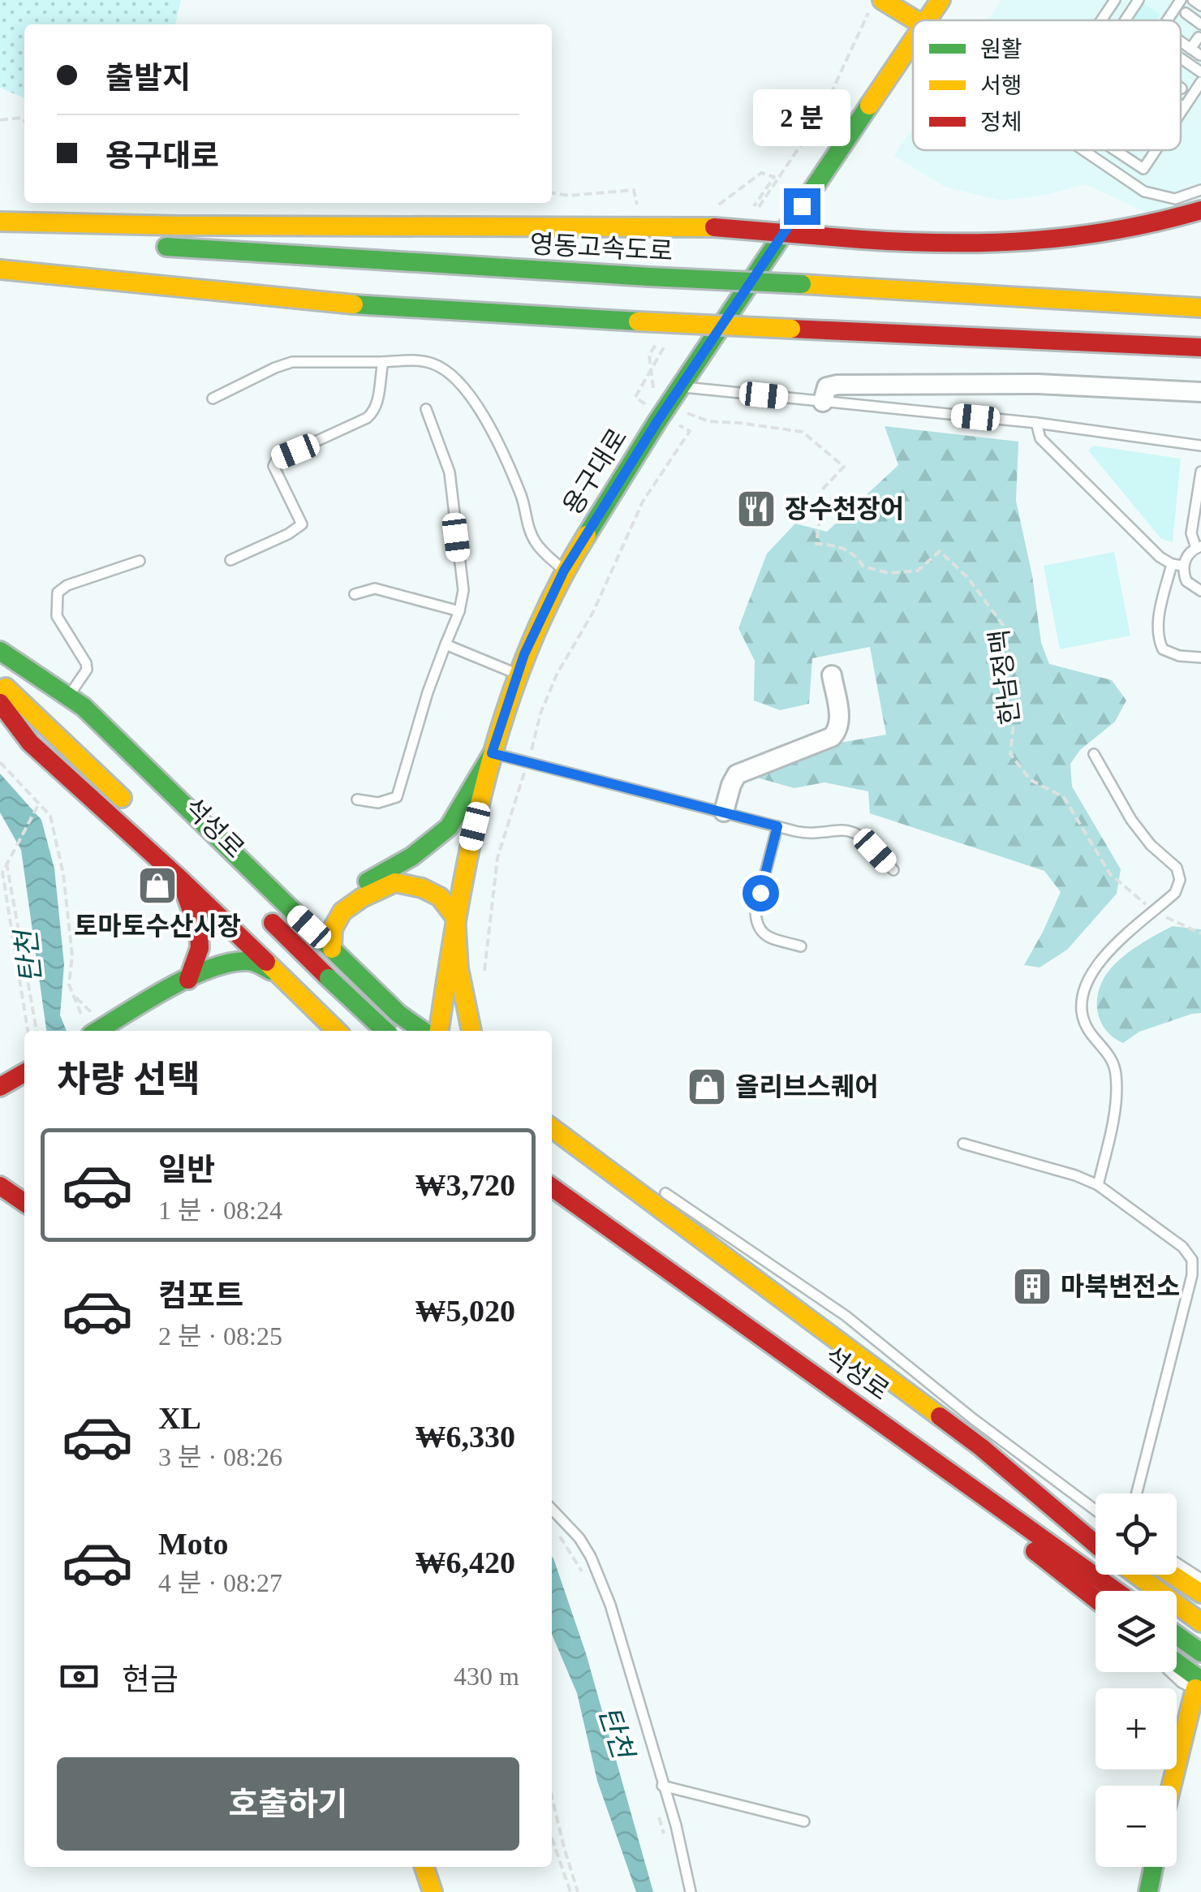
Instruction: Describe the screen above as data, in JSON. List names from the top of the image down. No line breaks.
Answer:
{"streets":{"main road":["영동고속도로","용구대로","석성로"],"path":["한남정맥"]},"crossings":[["용구대로","한남정맥"]],"water":["탄천"],"places":{"restaurant":["장수천장어"],"shop":["토마토수산시장","올리브스퀘어"],"building":["마북변전소"]},"legend":["원활","서행","정체"],"page":{"banner":["출발지","용구대로"],"bubble":"2 분","heading":"차량 선택","list":[{"name":"일반","note":"1 분 · 08:24","value":"₩3,720"},{"name":"컴포트","note":"2 분 · 08:25","value":"₩5,020"},{"name":"XL","note":"3 분 · 08:26","value":"₩6,330"},{"name":"Moto","note":"4 분 · 08:27","value":"₩6,420"}],"map_buttons":["+","−"],"pay":["현금","430 m"],"buttons":"호출하기"}}
